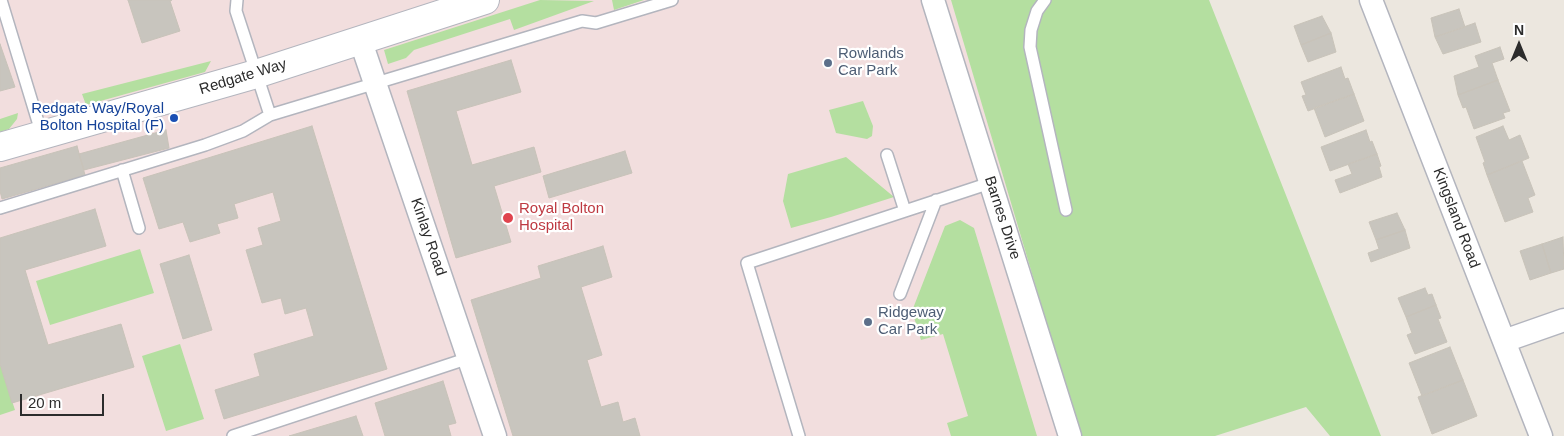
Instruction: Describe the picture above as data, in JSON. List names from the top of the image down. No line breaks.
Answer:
{"streets":{"street":["Redgate Way","Barnes Drive","Kingsland Road","Kinlay Road"]},"crossings":[["Redgate Way","Kinlay Road"]],"places":["Rowlands Car Park","Redgate Way/Royal Bolton Hospital (F)","Royal Bolton Hospital","Ridgeway Car Park"],"scale_bar":"20 m","north":"top"}
